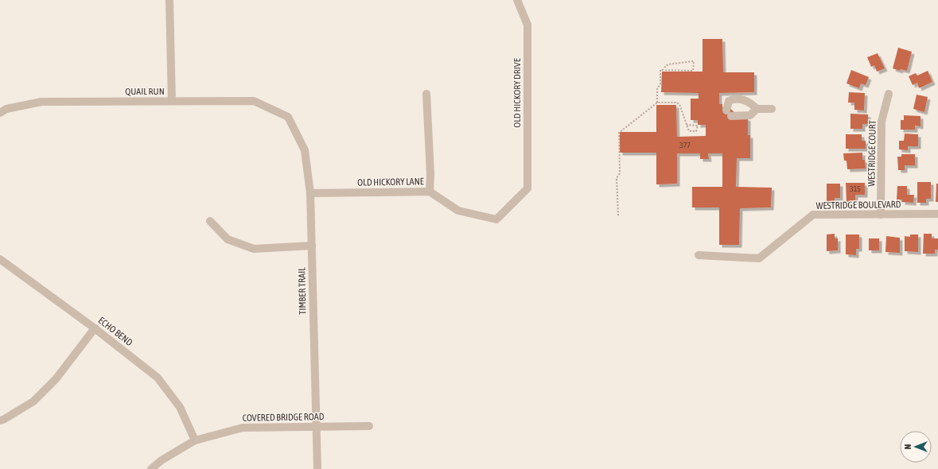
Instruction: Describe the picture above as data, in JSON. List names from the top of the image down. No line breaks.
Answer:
{"streets":{"street":["QUAIL RUN","OLD HICKORY DRIVE","WESTRIDGE COURT","OLD HICKORY LANE","WESTRIDGE BOULEVARD","TIMBER TRAIL","ECHO BEND","COVERED BRIDGE ROAD"]},"crossings":[["QUAIL RUN","TIMBER TRAIL"],["OLD HICKORY DRIVE","OLD HICKORY LANE"],["WESTRIDGE COURT","WESTRIDGE BOULEVARD"],["OLD HICKORY LANE","TIMBER TRAIL"],["TIMBER TRAIL","COVERED BRIDGE ROAD"],["ECHO BEND","COVERED BRIDGE ROAD"]],"house_numbers":["377","315"],"north":"left"}
